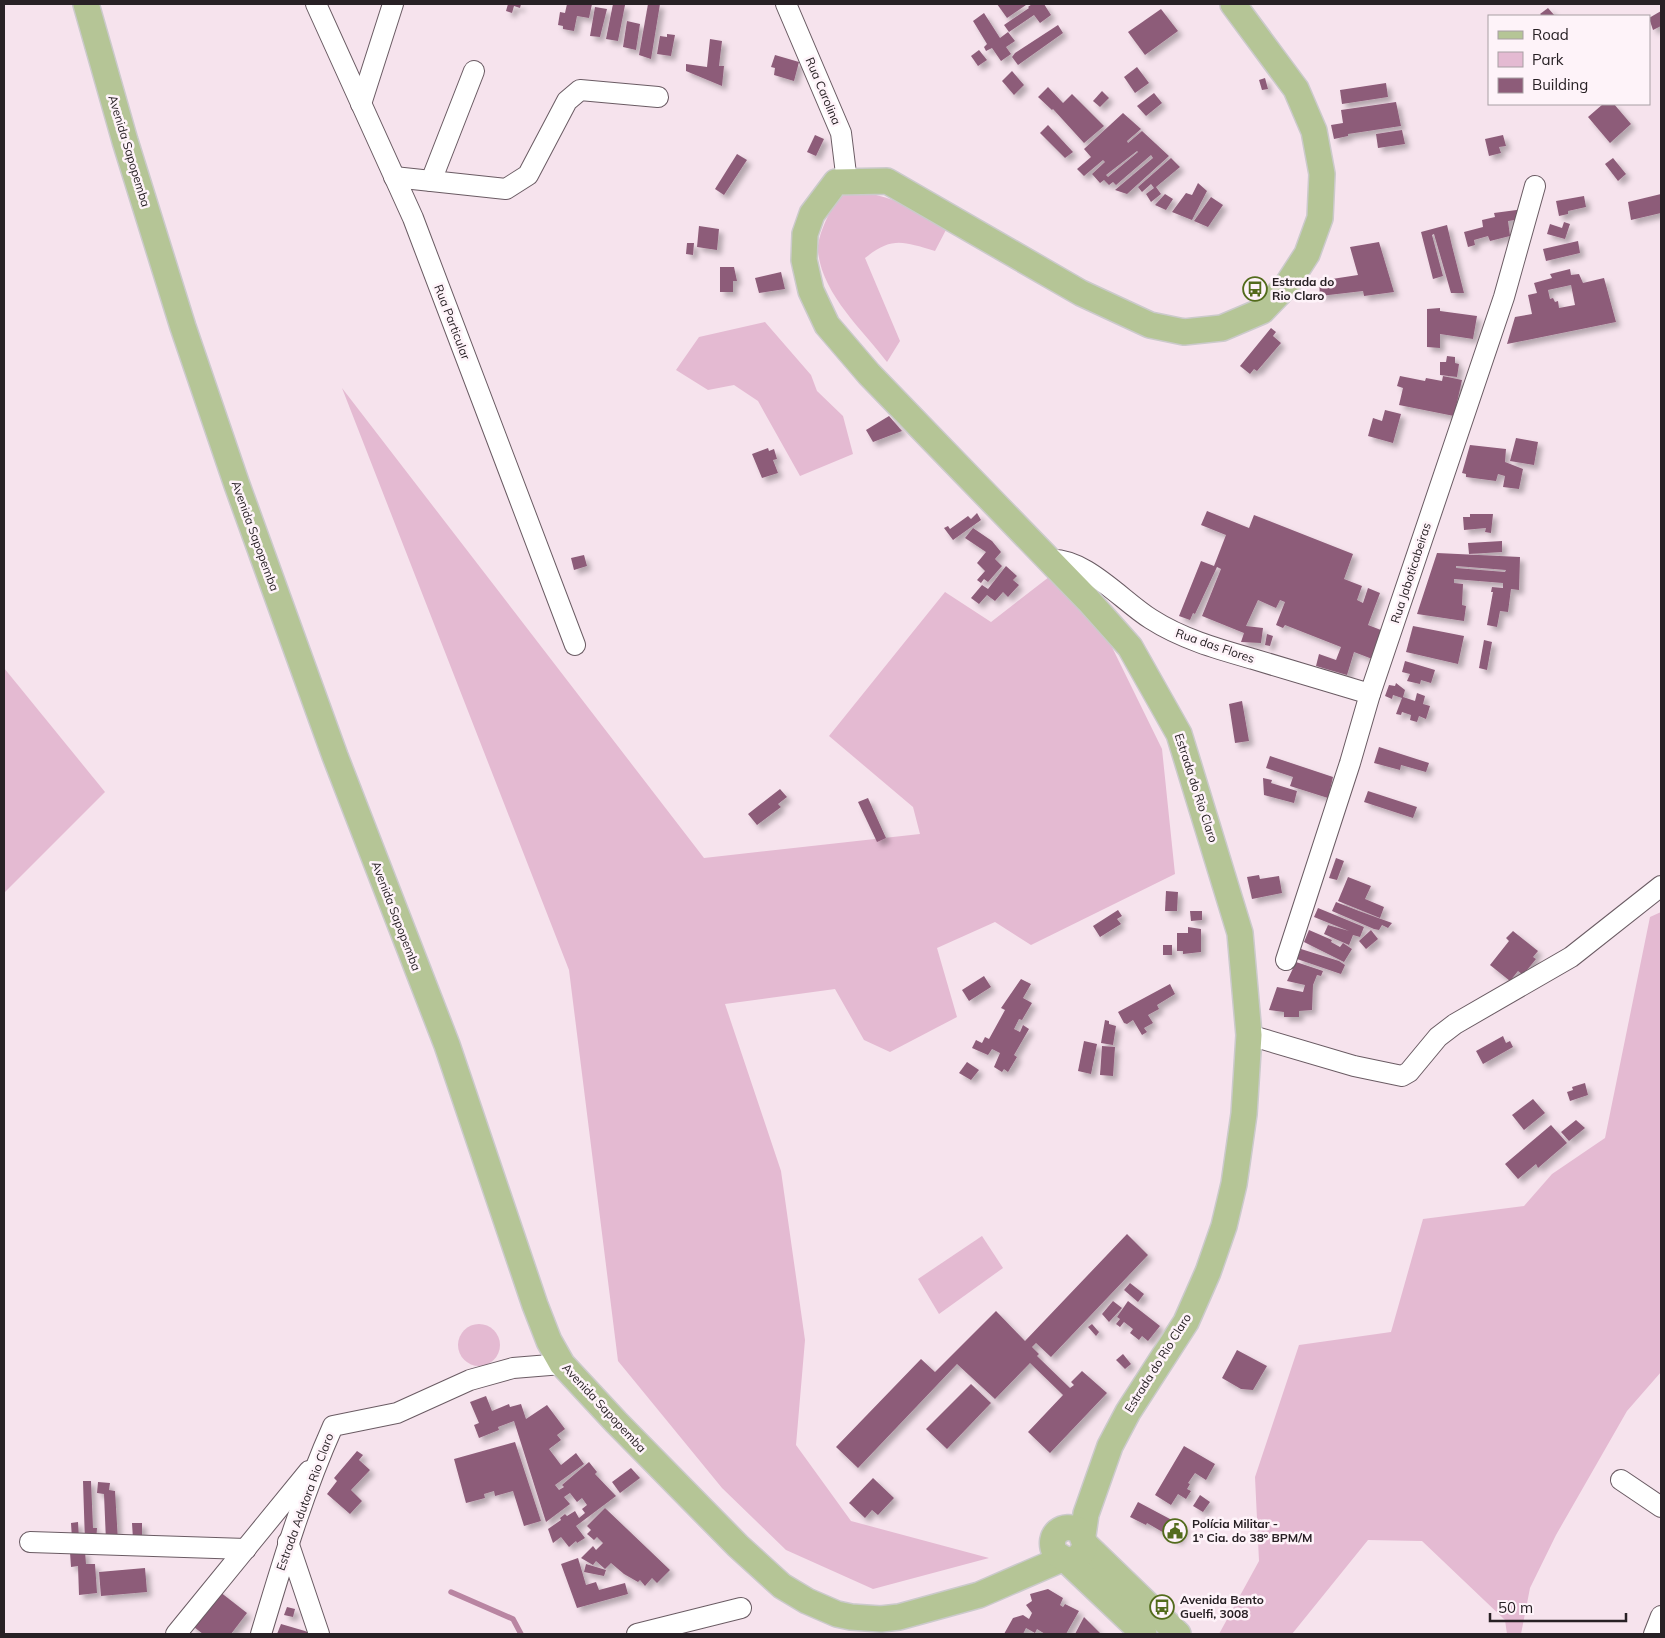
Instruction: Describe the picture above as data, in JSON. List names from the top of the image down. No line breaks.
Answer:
{"streets":{"main road":["Avenida Sapopemba","Estrada do Rio Claro"],"street":["Rua Carolina","Rua Particular","Rua Jaboticabeiras","Rua das Flores","Estrada Adutora Rio Claro"]},"crossings":[["Rua Carolina","Estrada do Rio Claro"],["Avenida Sapopemba","Estrada do Rio Claro"],["Avenida Sapopemba","Estrada Adutora Rio Claro"],["Rua Jaboticabeiras","Rua das Flores"],["Rua das Flores","Estrada do Rio Claro"]],"places":{"bus stop":["Estrada do Rio Claro","Avenida Bento Guelfi, 3008"],"public building":["Polícia Militar - 1ª Cia. do 38º BPM/M"]},"legend":["Road","Park","Building"],"scale_bar":"50 m"}
